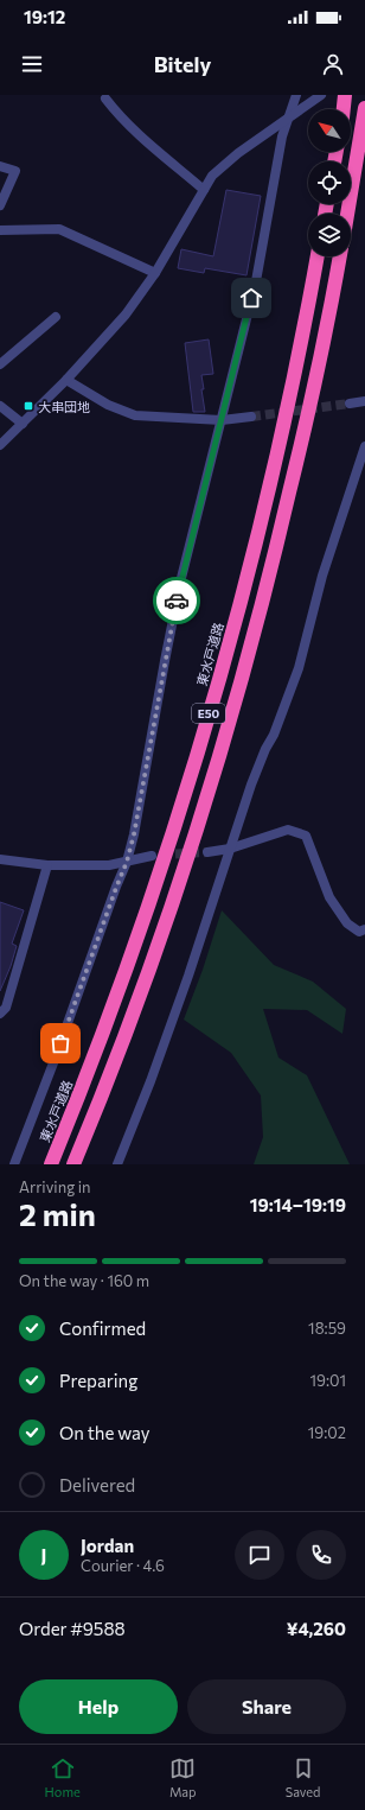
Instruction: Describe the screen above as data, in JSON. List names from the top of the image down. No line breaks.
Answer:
{"streets":{"highway":["東水戸道路","E50"]},"places":{"transit":["大串団地"]},"north":"top left","page":{"status":"19:12","header":"Bitely","heading":["2 min","Arriving in","19:14–19:19"],"panel":["Jordan","Courier · 4.6","Order #9588","¥4,260"],"bar":"On the way · 160 m","list":[["Confirmed","18:59"],["Preparing","19:01"],["On the way","19:02"],"Delivered"],"round":"J","buttons":["Help","Share"],"tabs":["Home","Map","Saved"]}}
